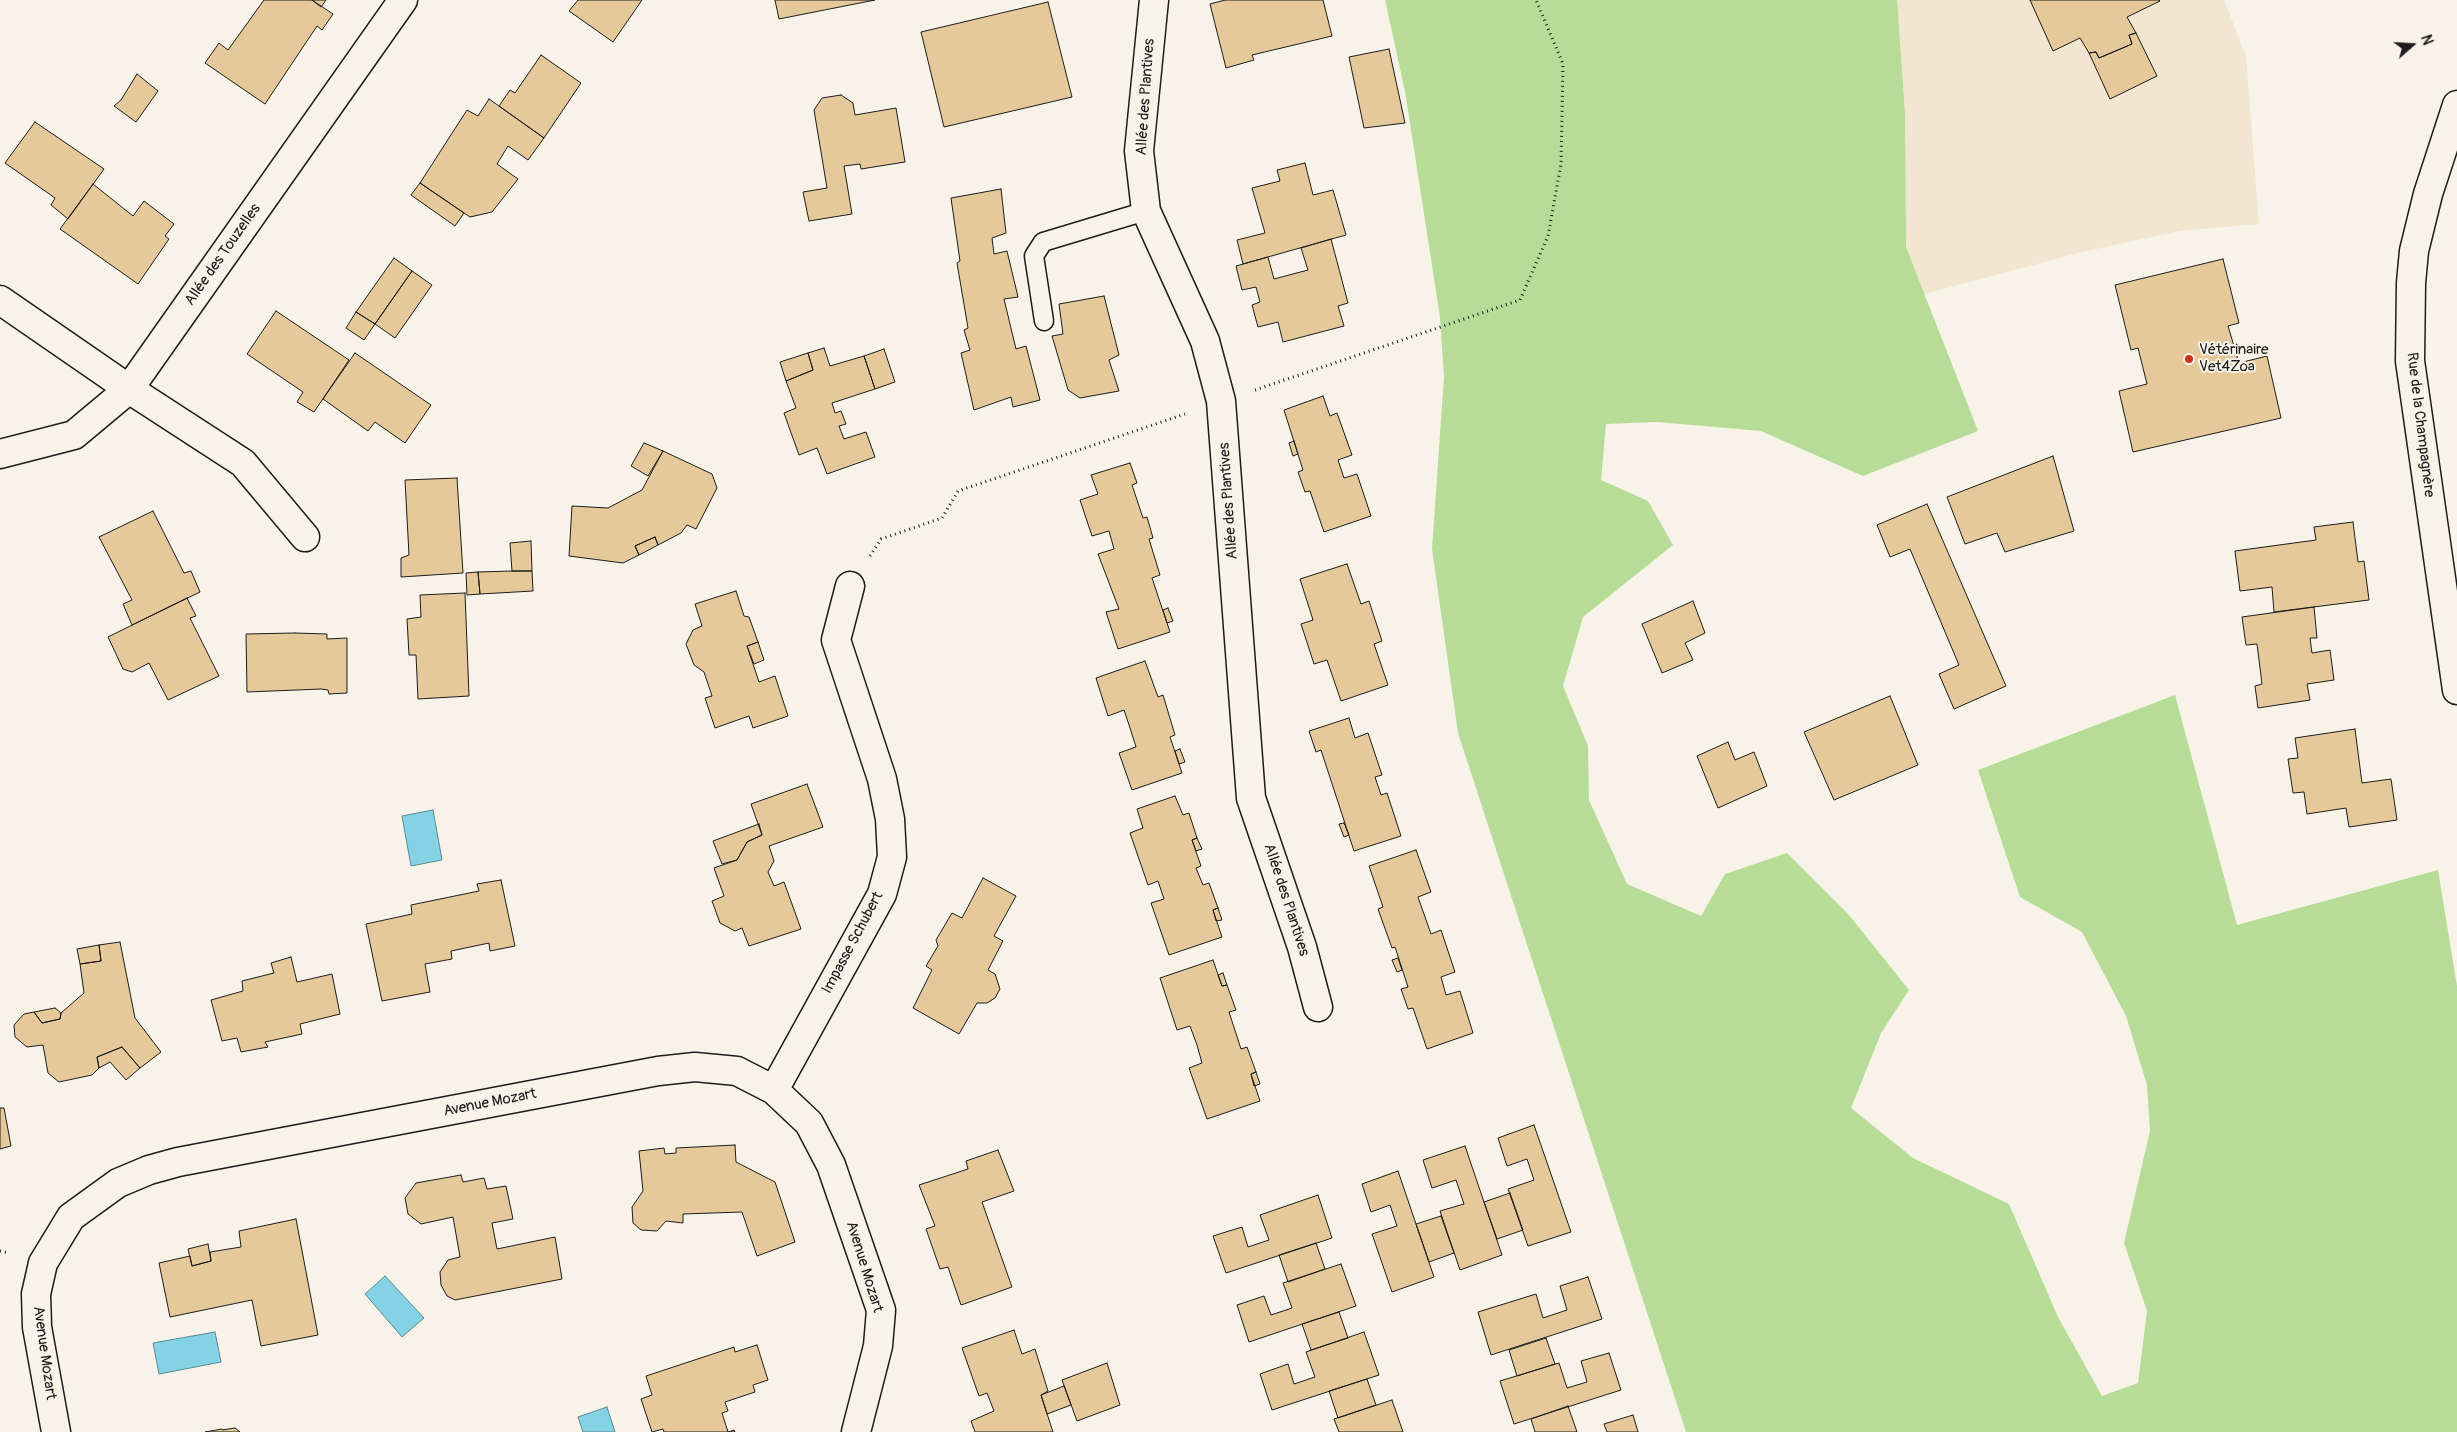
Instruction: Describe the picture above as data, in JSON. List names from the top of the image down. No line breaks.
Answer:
{"streets":{"street":["Allée des Plantives","Allée des Touzelles","Rue de la Champagnère","Impasse Schubert","Avenue Mozart"]},"crossings":[["Impasse Schubert","Avenue Mozart"]],"places":["Vétérinaire Vet4Zoa"],"north":"right"}
